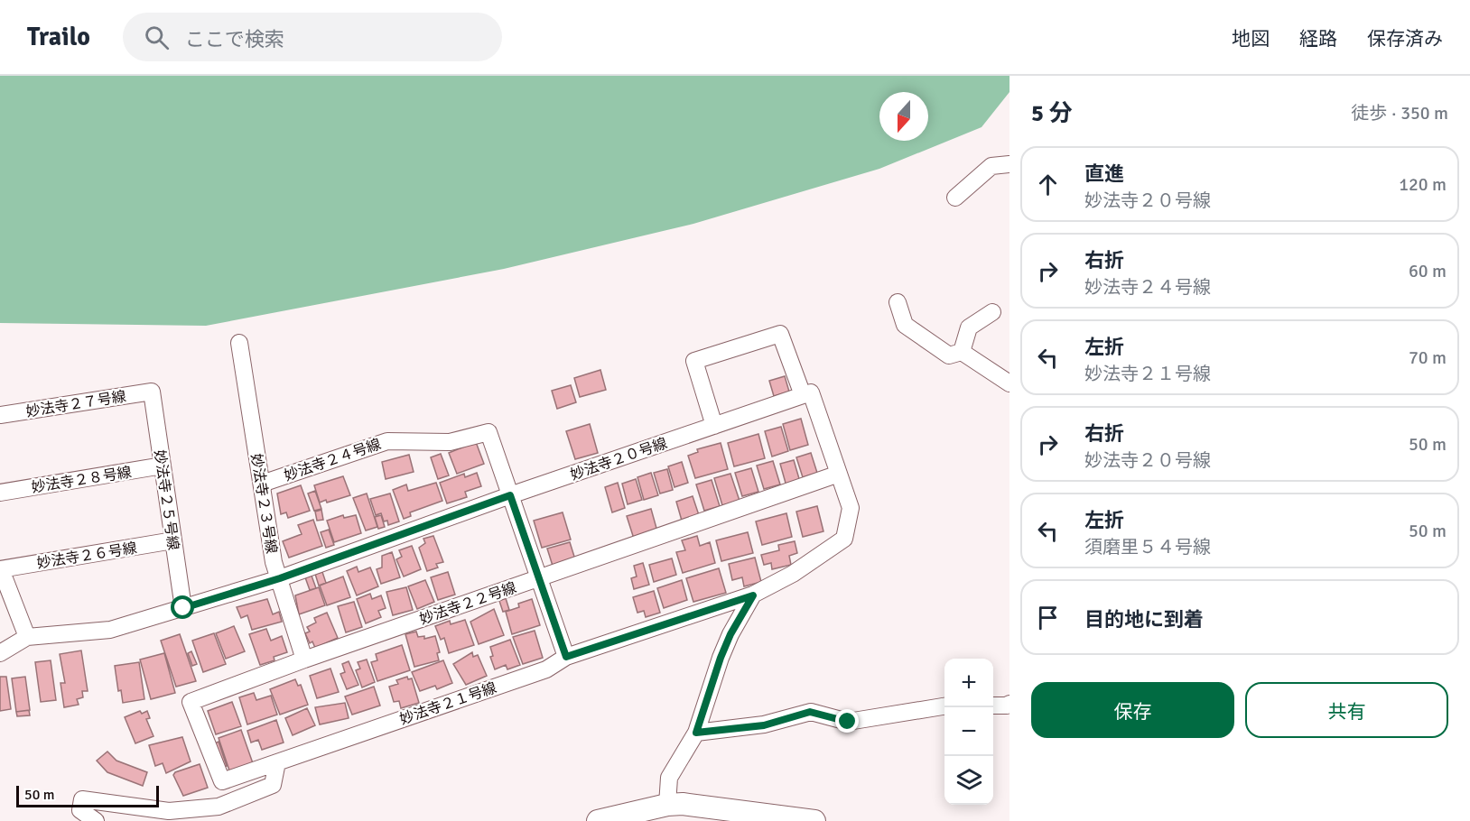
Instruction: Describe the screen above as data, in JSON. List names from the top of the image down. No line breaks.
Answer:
{"streets":{"street":["妙法寺２７号線","妙法寺２０号線","妙法寺２４号線","妙法寺２８号線","妙法寺２５号線","妙法寺２３号線","妙法寺２６号線","妙法寺２２号線","妙法寺２１号線"]},"crossings":[["妙法寺２７号線","妙法寺２５号線"],["妙法寺２０号線","妙法寺２４号線"],["妙法寺２０号線","妙法寺２５号線"],["妙法寺２０号線","妙法寺２３号線"],["妙法寺２４号線","妙法寺２３号線"],["妙法寺２４号線","妙法寺２２号線"],["妙法寺２４号線","妙法寺２１号線"],["妙法寺２８号線","妙法寺２５号線"],["妙法寺２５号線","妙法寺２６号線"],["妙法寺２３号線","妙法寺２２号線"],["妙法寺２２号線","妙法寺２１号線"]],"scale_bar":"50 m","north":"bottom","page":{"header":"Trailo","search":"ここで検索","nav":["地図","経路","保存済み"],"heading":["5 分","徒歩 · 350 m"],"list":[["直進","妙法寺２０号線","120 m"],["右折","妙法寺２４号線","60 m"],["左折","妙法寺２１号線","70 m"],["右折","妙法寺２０号線","50 m"],["左折","須磨里５４号線","50 m"],"目的地に到着"],"map_buttons":["+","−"],"buttons":["保存","共有"],"scale":"50 m"}}
